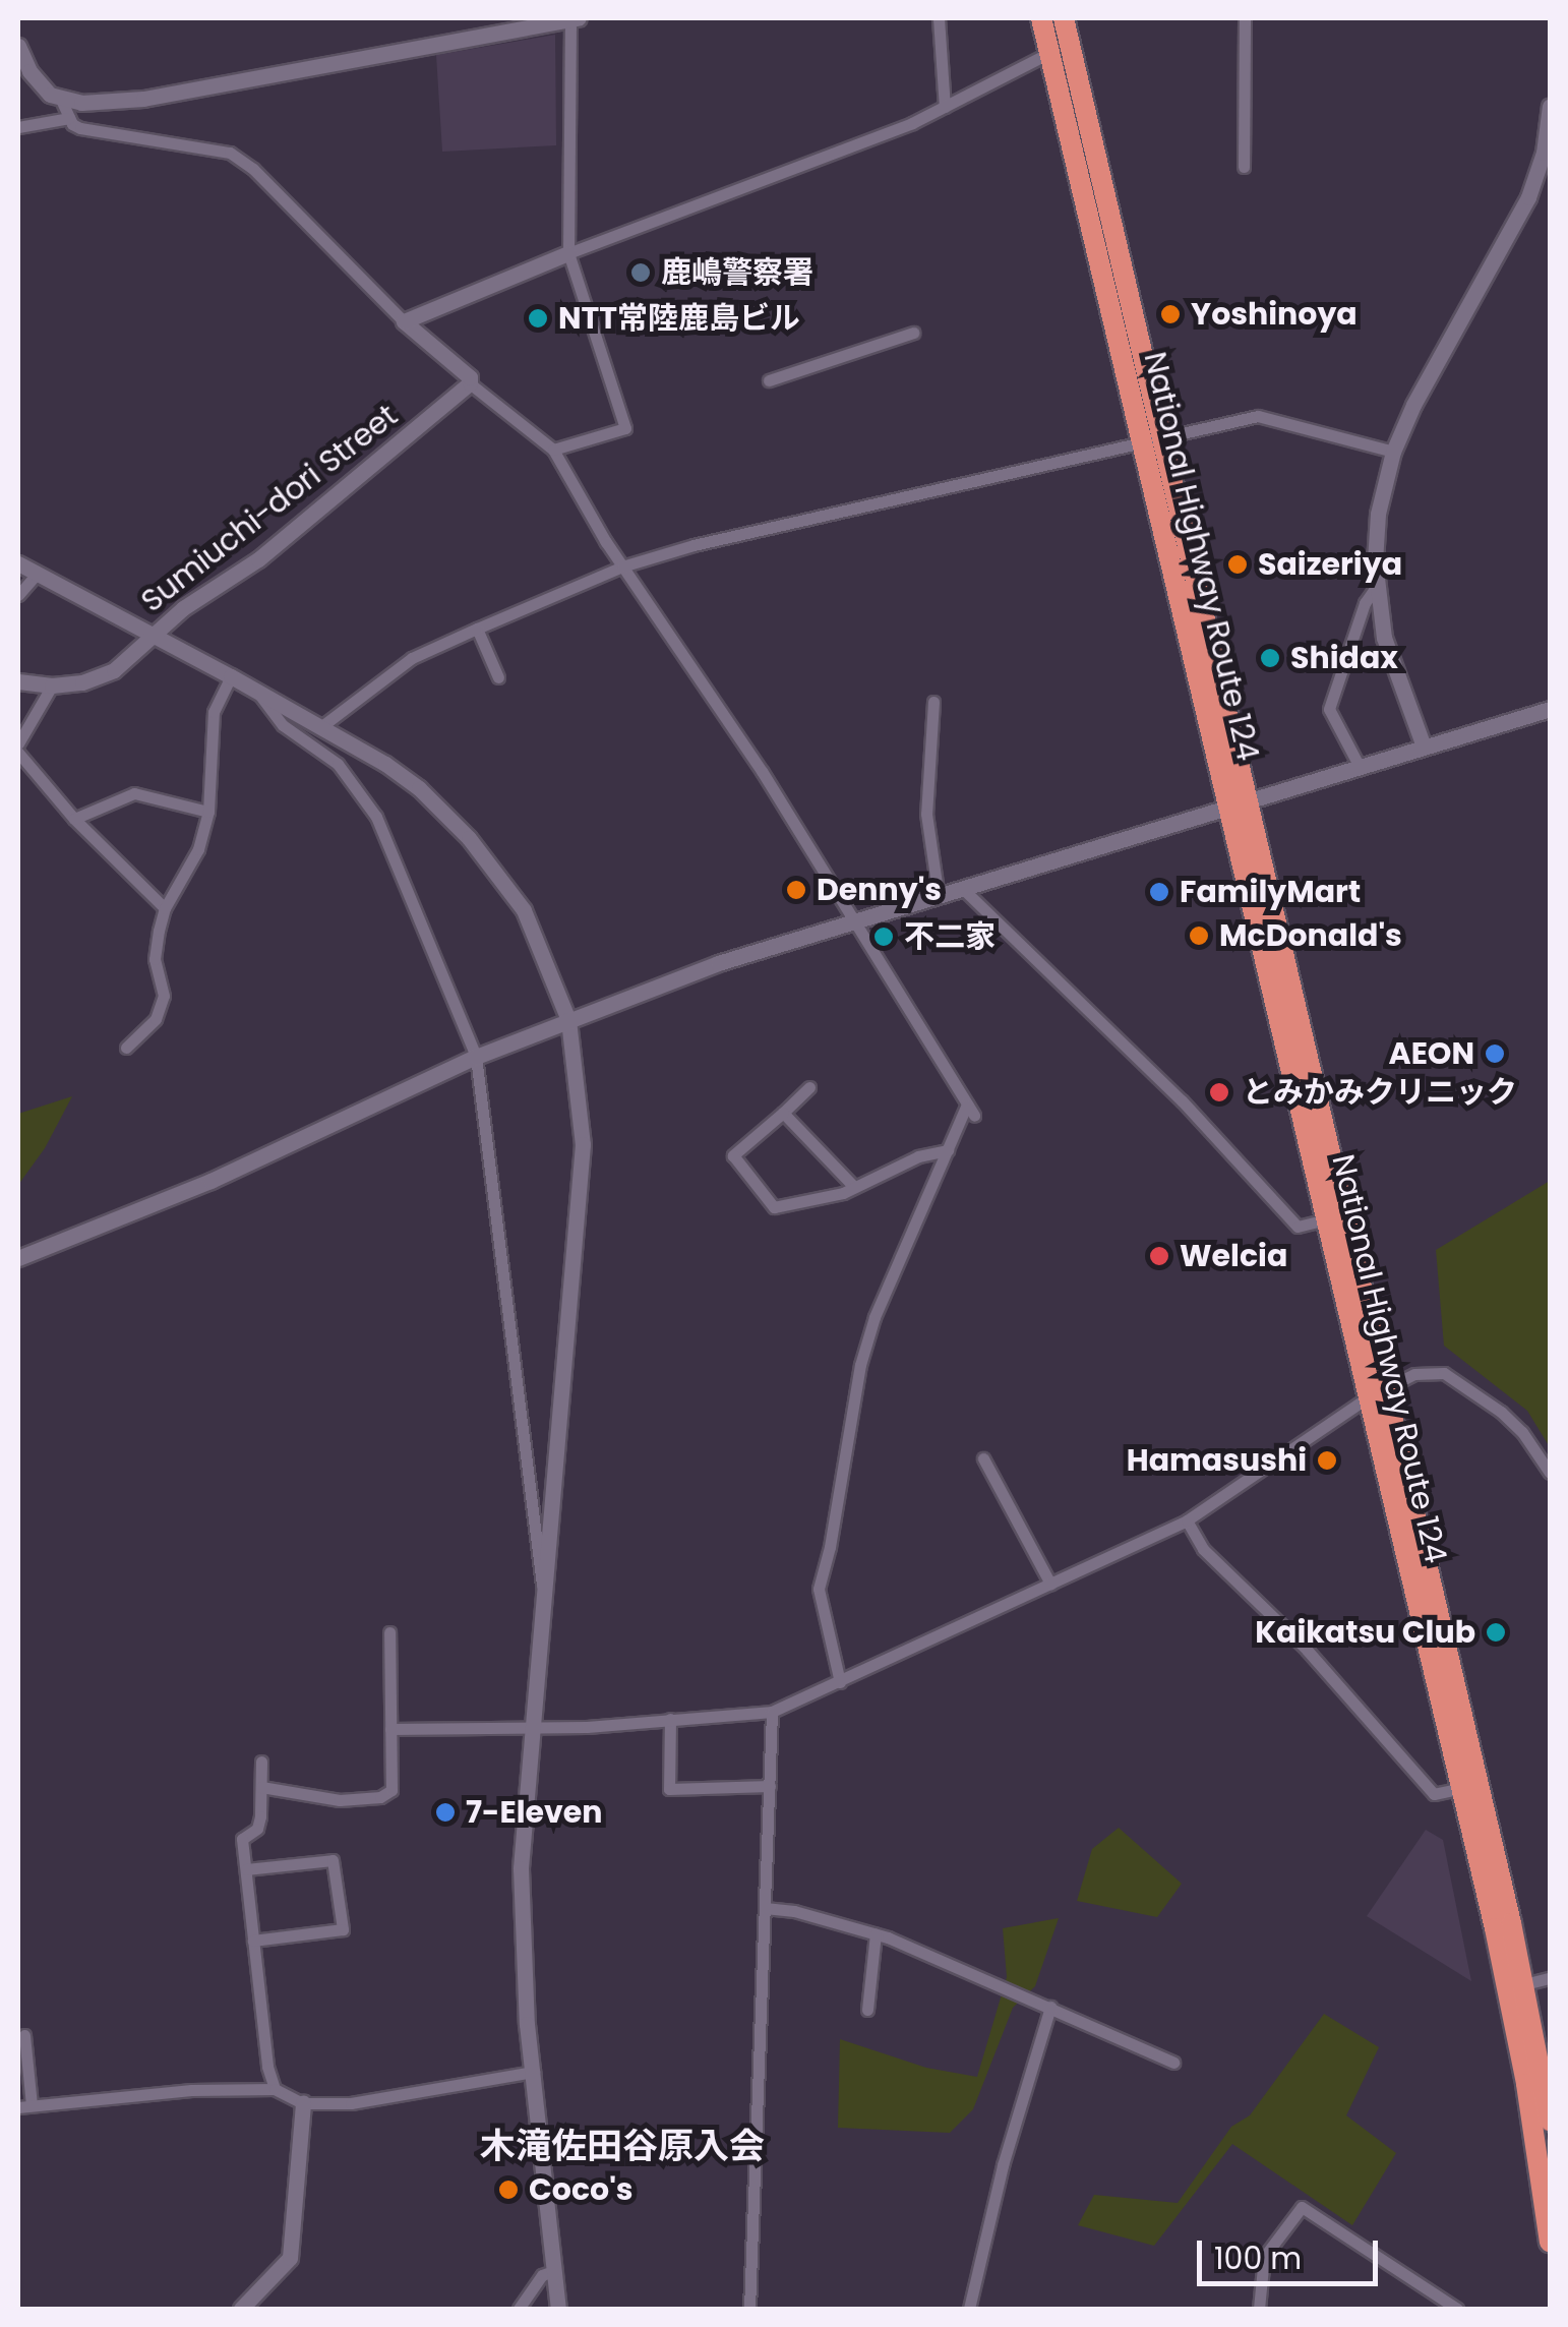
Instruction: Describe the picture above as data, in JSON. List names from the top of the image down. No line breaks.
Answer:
{"streets":{"highway":["National Highway Route 124"],"street":["Sumiuchi-dori Street"]},"districts":["木滝佐田谷原入会"],"places":["鹿嶋警察署","Yoshinoya","NTT常陸鹿島ビル","Saizeriya","Shidax","Denny's","FamilyMart","McDonald's","不二家","AEON","とみかみクリニック","Welcia","Hamasushi","Kaikatsu Club","7-Eleven","Coco's"],"scale_bar":"100 m"}
